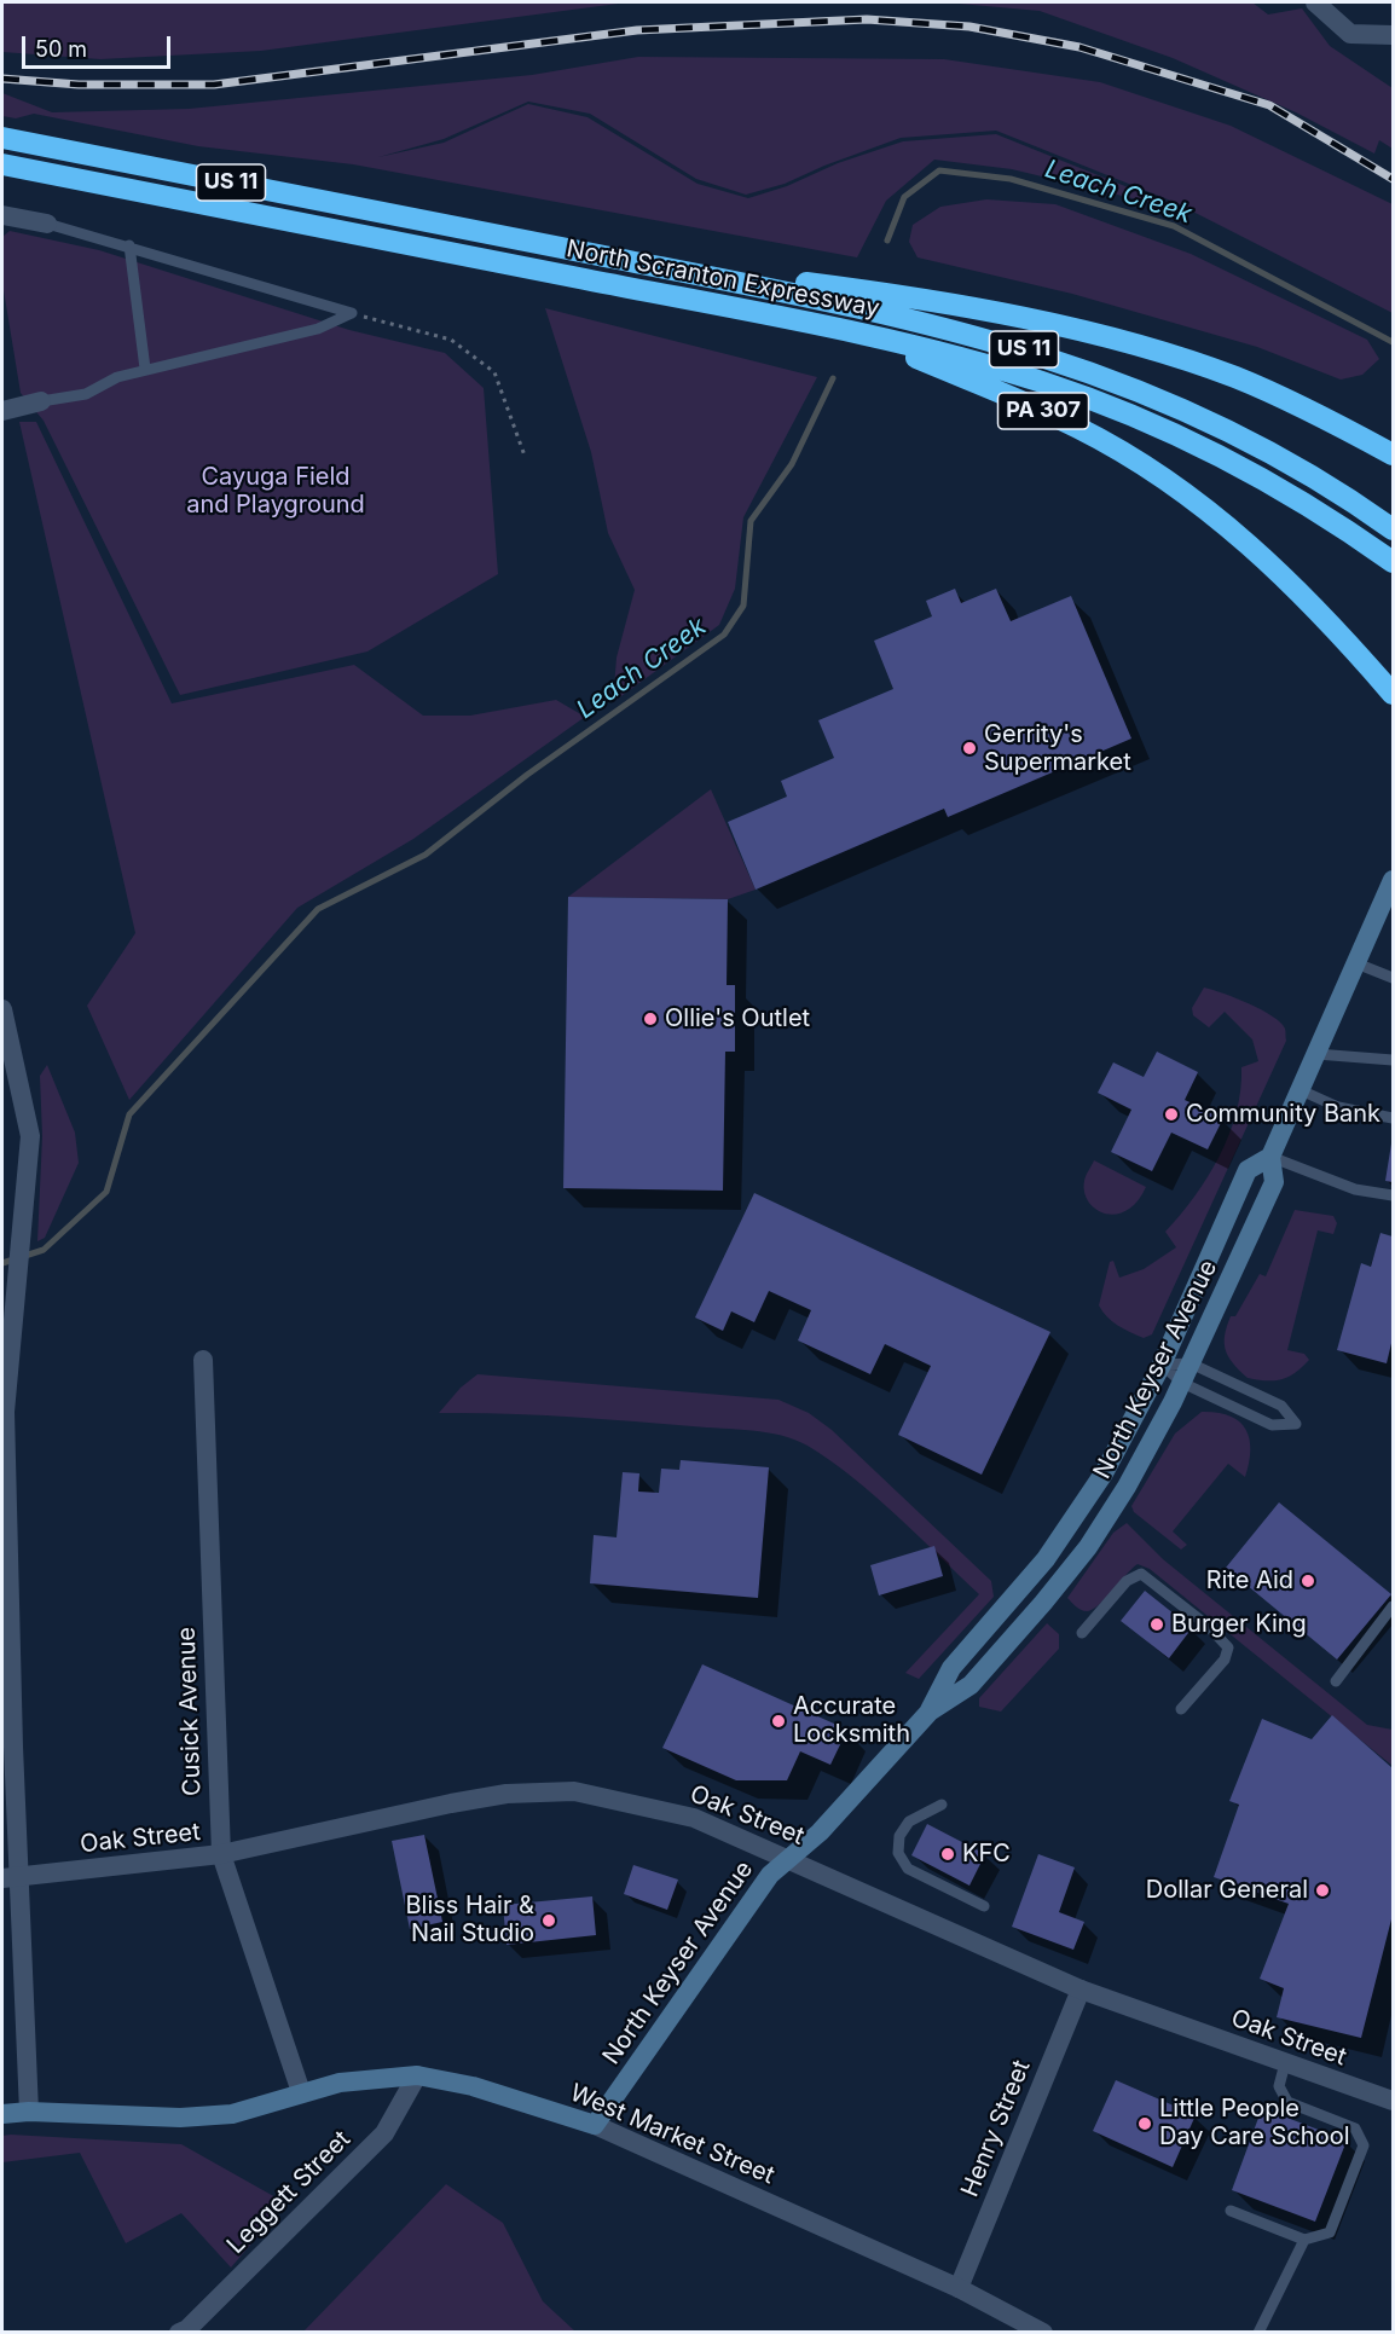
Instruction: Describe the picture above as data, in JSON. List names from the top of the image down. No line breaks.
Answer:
{"streets":{"highway":["US 11","North Scranton Expressway","PA 307"],"main road":["North Keyser Avenue","West Market Street"],"street":["Cusick Avenue","Oak Street","Henry Street","Leggett Street"]},"crossings":[["North Scranton Expressway","PA 307"],["North Keyser Avenue","Oak Street"],["North Keyser Avenue","West Market Street"],["Cusick Avenue","Oak Street"],["Cusick Avenue","West Market Street"],["Oak Street","Henry Street"],["Henry Street","West Market Street"],["West Market Street","Leggett Street"]],"water":["Leach Creek"],"parks":["Cayuga Field and Playground"],"places":["Gerrity's Supermarket","Ollie's Outlet","Community Bank","Rite Aid","Burger King","Accurate Locksmith","KFC","Dollar General","Bliss Hair & Nail Studio","Little People Day Care School"],"scale_bar":"50 m"}
